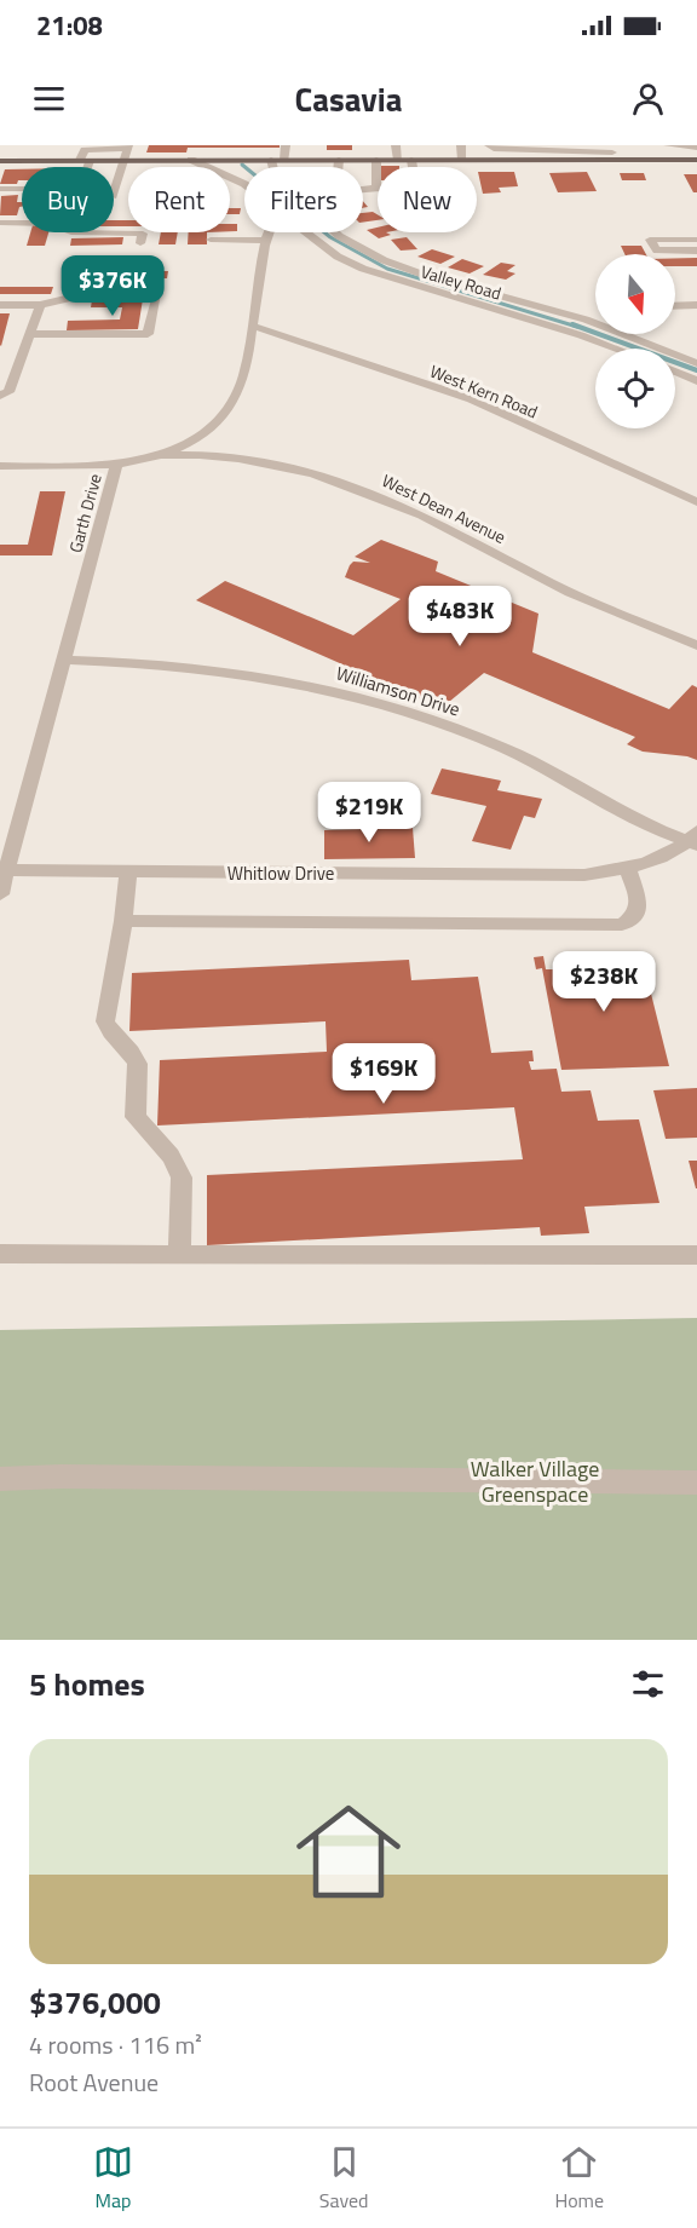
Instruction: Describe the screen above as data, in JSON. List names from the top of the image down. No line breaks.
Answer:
{"streets":{"street":["Valley Road","West Kern Road","West Dean Avenue","Garth Drive","Williamson Drive","Whitlow Drive"]},"crossings":[["West Kern Road","Garth Drive"],["West Dean Avenue","Garth Drive"],["Garth Drive","Williamson Drive"],["Garth Drive","Whitlow Drive"],["Williamson Drive","Whitlow Drive"]],"parks":["Walker Village Greenspace"],"north":"bottom","page":{"status":"21:08","header":"Casavia","chip":["Buy","Rent","Filters","New"],"price":["$376K","$483K","$219K","$238K","$169K"],"heading":"5 homes","list":[{"name":"$376,000","note":"4 rooms · 116 m² · Root Avenue"}],"tabs":["Map","Saved","Home"]}}
